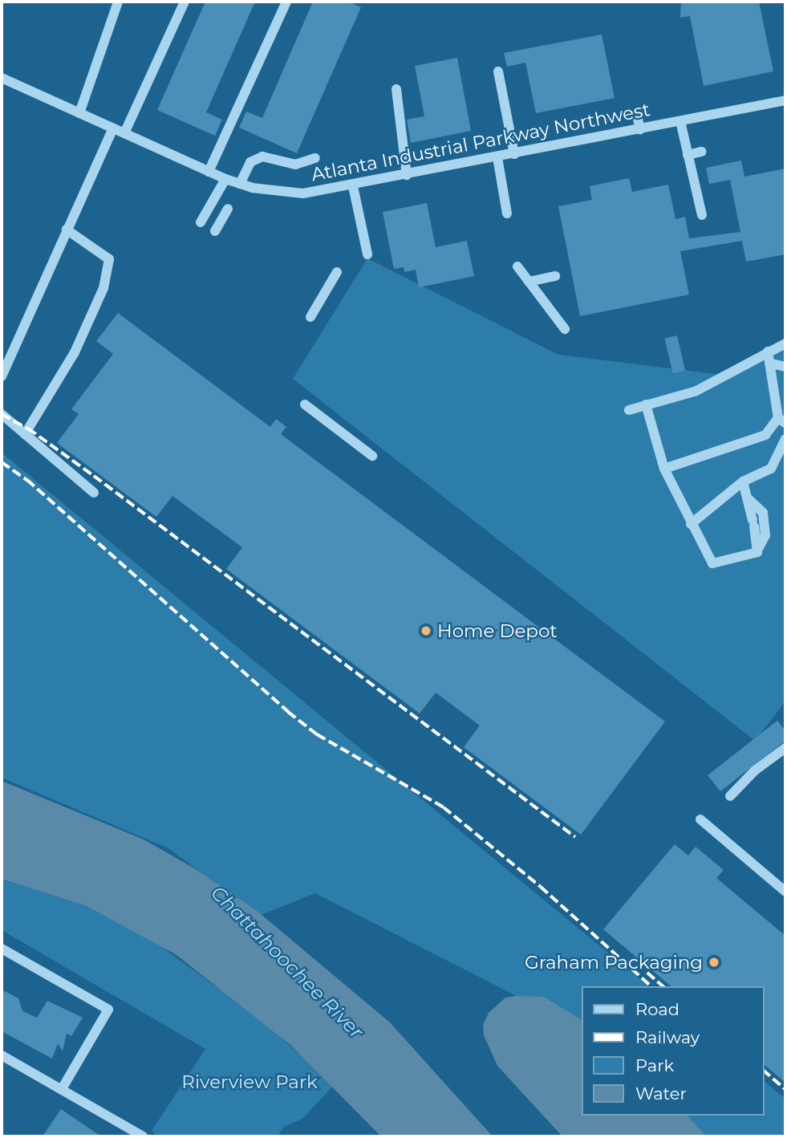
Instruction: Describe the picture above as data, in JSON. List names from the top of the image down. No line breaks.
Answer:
{"streets":{"street":["Atlanta Industrial Parkway Northwest"]},"water":["Chattahoochee River"],"parks":["Riverview Park"],"places":["Home Depot","Graham Packaging"],"legend":["Road","Railway","Park","Water"]}
